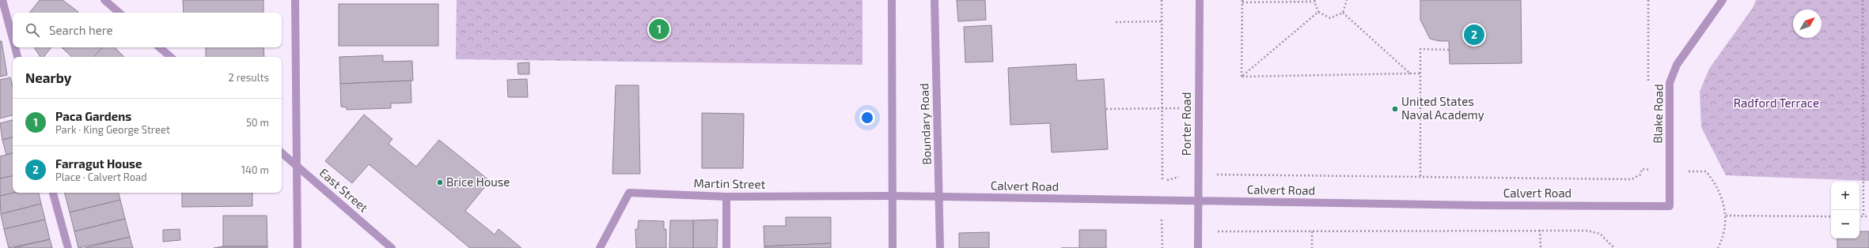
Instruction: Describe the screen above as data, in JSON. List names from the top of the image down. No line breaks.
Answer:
{"streets":{"street":["Blake Road","Boundary Road","Porter Road","Martin Street","Calvert Road","East Street"]},"crossings":[["Blake Road","Calvert Road"],["Boundary Road","Calvert Road"],["Porter Road","Calvert Road"],["Martin Street","Calvert Road"]],"parks":["Radford Terrace"],"places":["United States Naval Academy","Brice House"],"north":"top right","page":{"search":"Search here","pins":["1","2"],"heading":["Nearby","2 results"],"list":[{"mark":"1","name":"Paca Gardens","note":"Park · King George Street","value":"50 m"},{"mark":"2","name":"Farragut House","note":"Place · Calvert Road","value":"140 m"}],"map_buttons":["+","−"]}}
